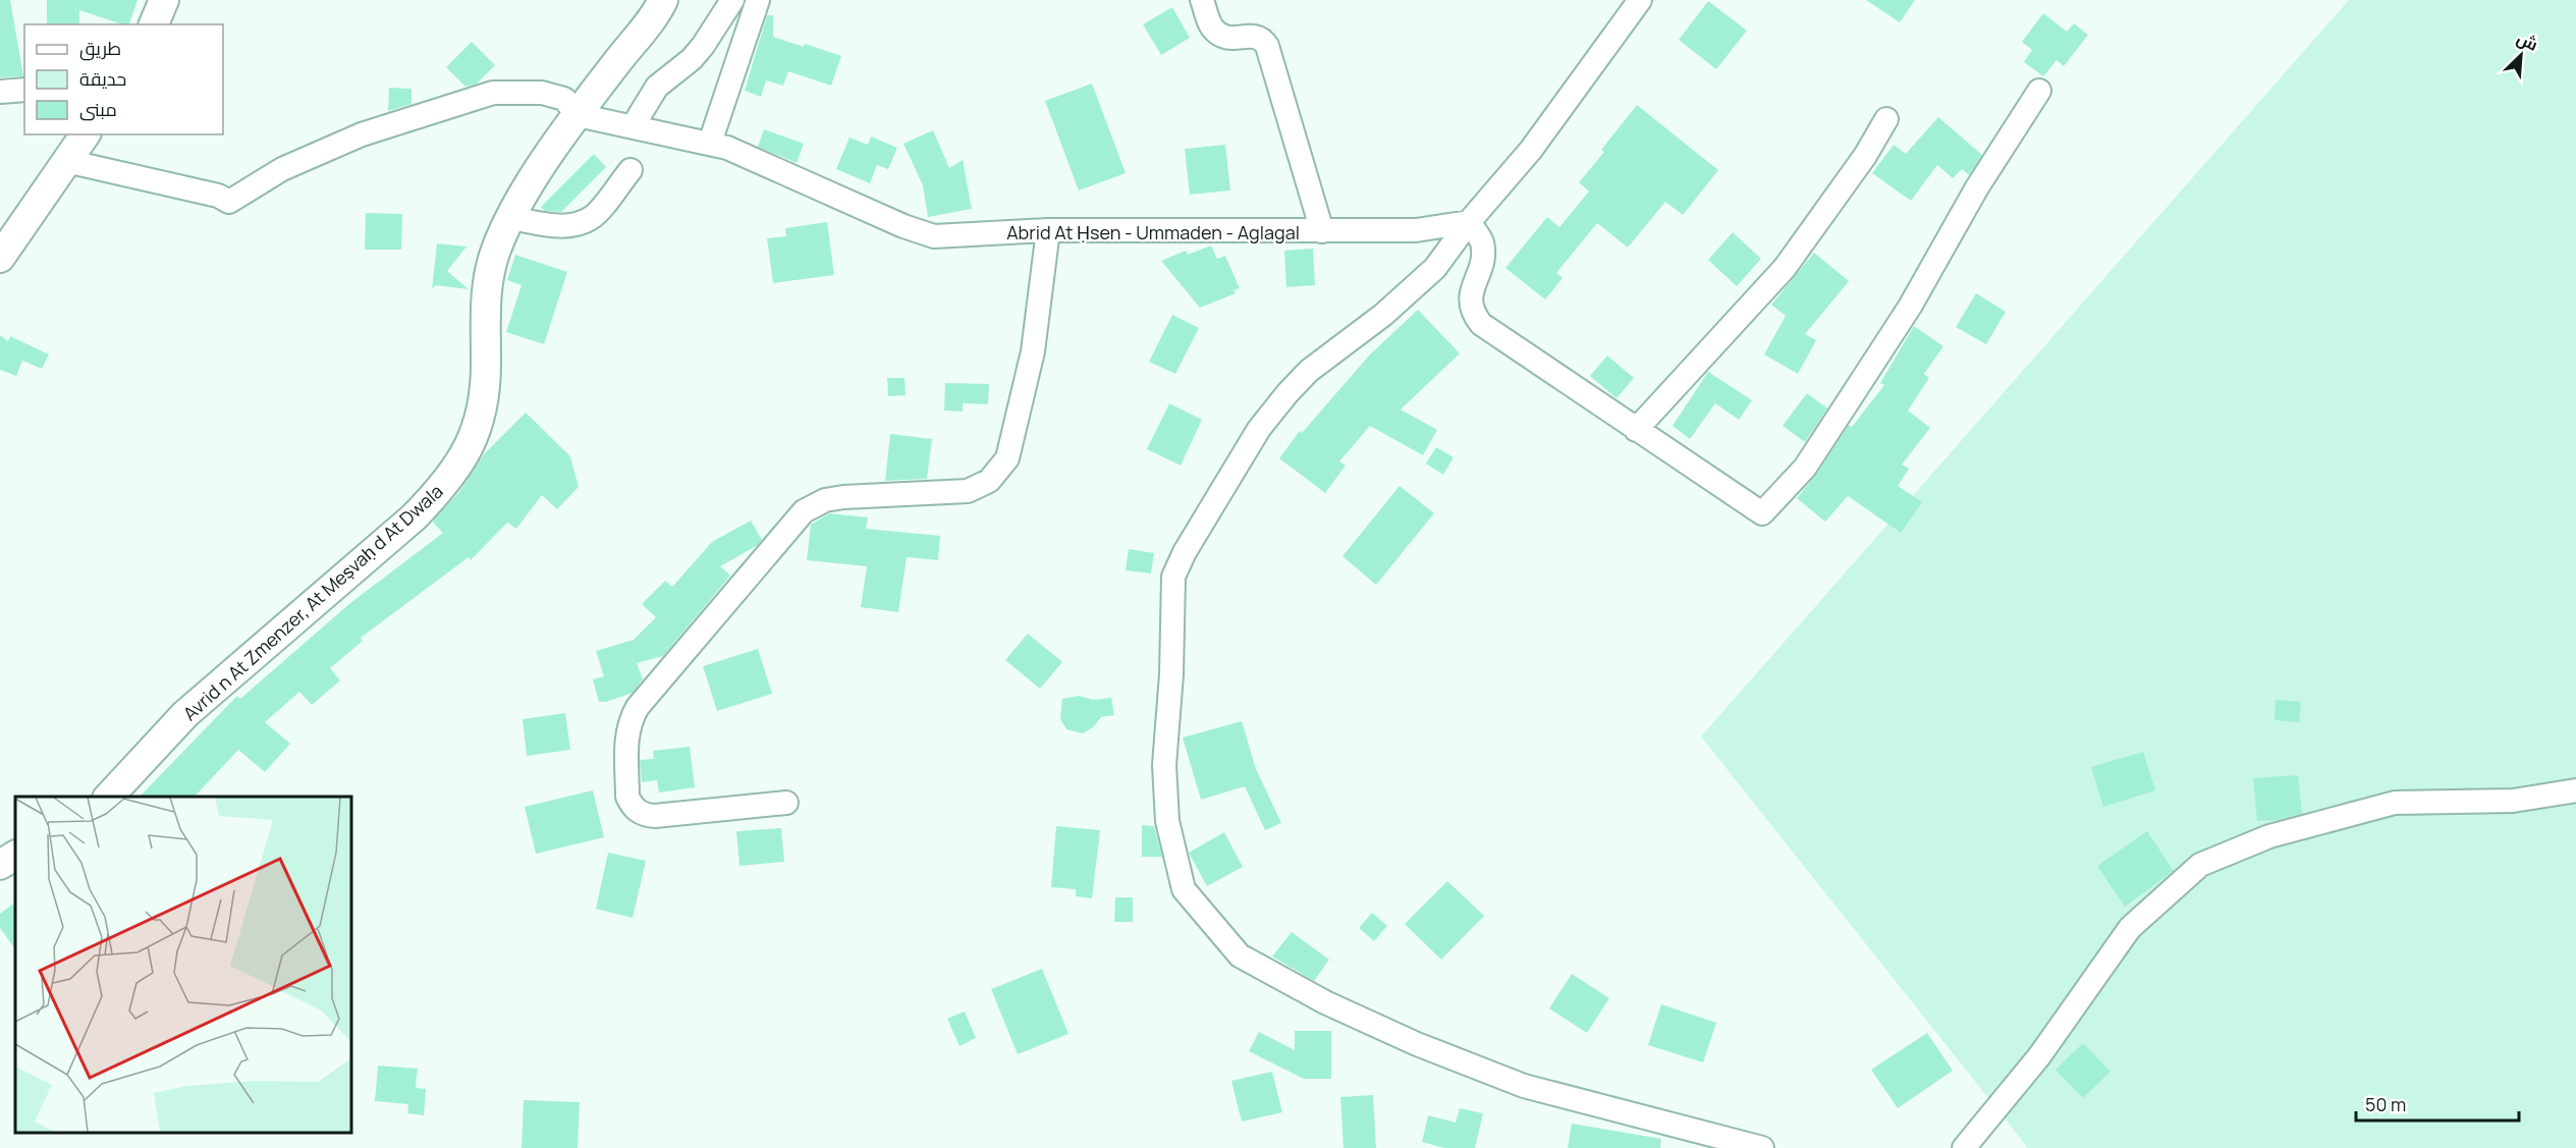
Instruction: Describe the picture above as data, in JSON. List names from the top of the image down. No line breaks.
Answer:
{"streets":{"main road":["Avrid n At Zmenzer, At Meṣvaḥ d At Dwala"],"street":["Abrid At Ḥsen - Ummaden - Aglagal"]},"crossings":[["Abrid At Ḥsen - Ummaden - Aglagal","Avrid n At Zmenzer, At Meṣvaḥ d At Dwala"]],"legend":["طريق","حديقة","مبنى"],"scale_bar":"50 m","north":"top right"}
